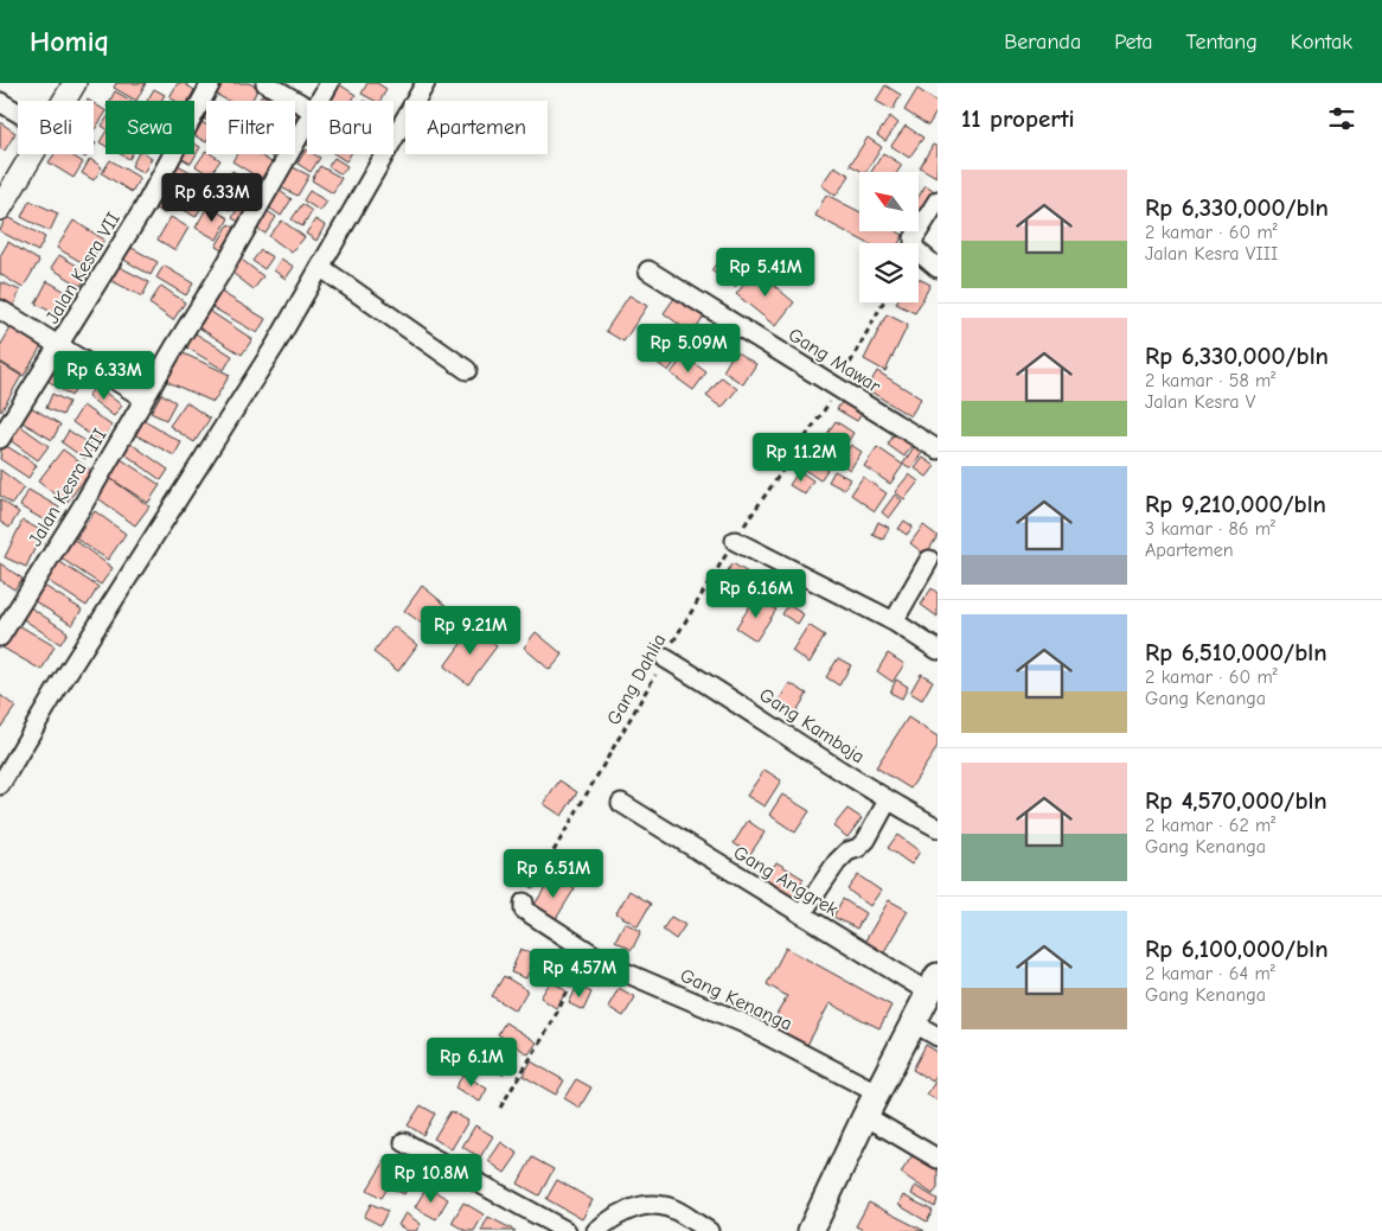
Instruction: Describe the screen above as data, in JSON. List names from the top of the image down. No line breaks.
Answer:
{"streets":{"street":["Jalan Kesra VII","Gang Mawar","Jalan Kesra VIII","Gang Kamboja","Gang Anggrek","Gang Kenanga"],"path":["Gang Dahlia"]},"crossings":[["Gang Mawar","Gang Dahlia"],["Gang Dahlia","Gang Kamboja"],["Gang Dahlia","Gang Kenanga"]],"north":"top left","page":{"header":"Homiq","nav":["Beranda","Peta","Tentang","Kontak"],"heading":"11 properti","chip":["Beli","Sewa","Filter","Baru","Apartemen"],"list":[{"name":"Rp 6,330,000/bln","note":"2 kamar · 60 m² · Jalan Kesra VIII"},{"name":"Rp 6,330,000/bln","note":"2 kamar · 58 m² · Jalan Kesra V"},{"name":"Rp 9,210,000/bln","note":"3 kamar · 86 m² · Apartemen"},{"name":"Rp 6,510,000/bln","note":"2 kamar · 60 m² · Gang Kenanga"},{"name":"Rp 4,570,000/bln","note":"2 kamar · 62 m² · Gang Kenanga"},{"name":"Rp 6,100,000/bln","note":"2 kamar · 64 m² · Gang Kenanga"}],"price":["Rp 6.33M","Rp 5.41M","Rp 5.09M","Rp 6.33M","Rp 11.2M","Rp 6.16M","Rp 9.21M","Rp 6.51M","Rp 4.57M","Rp 6.1M","Rp 10.8M"]}}
